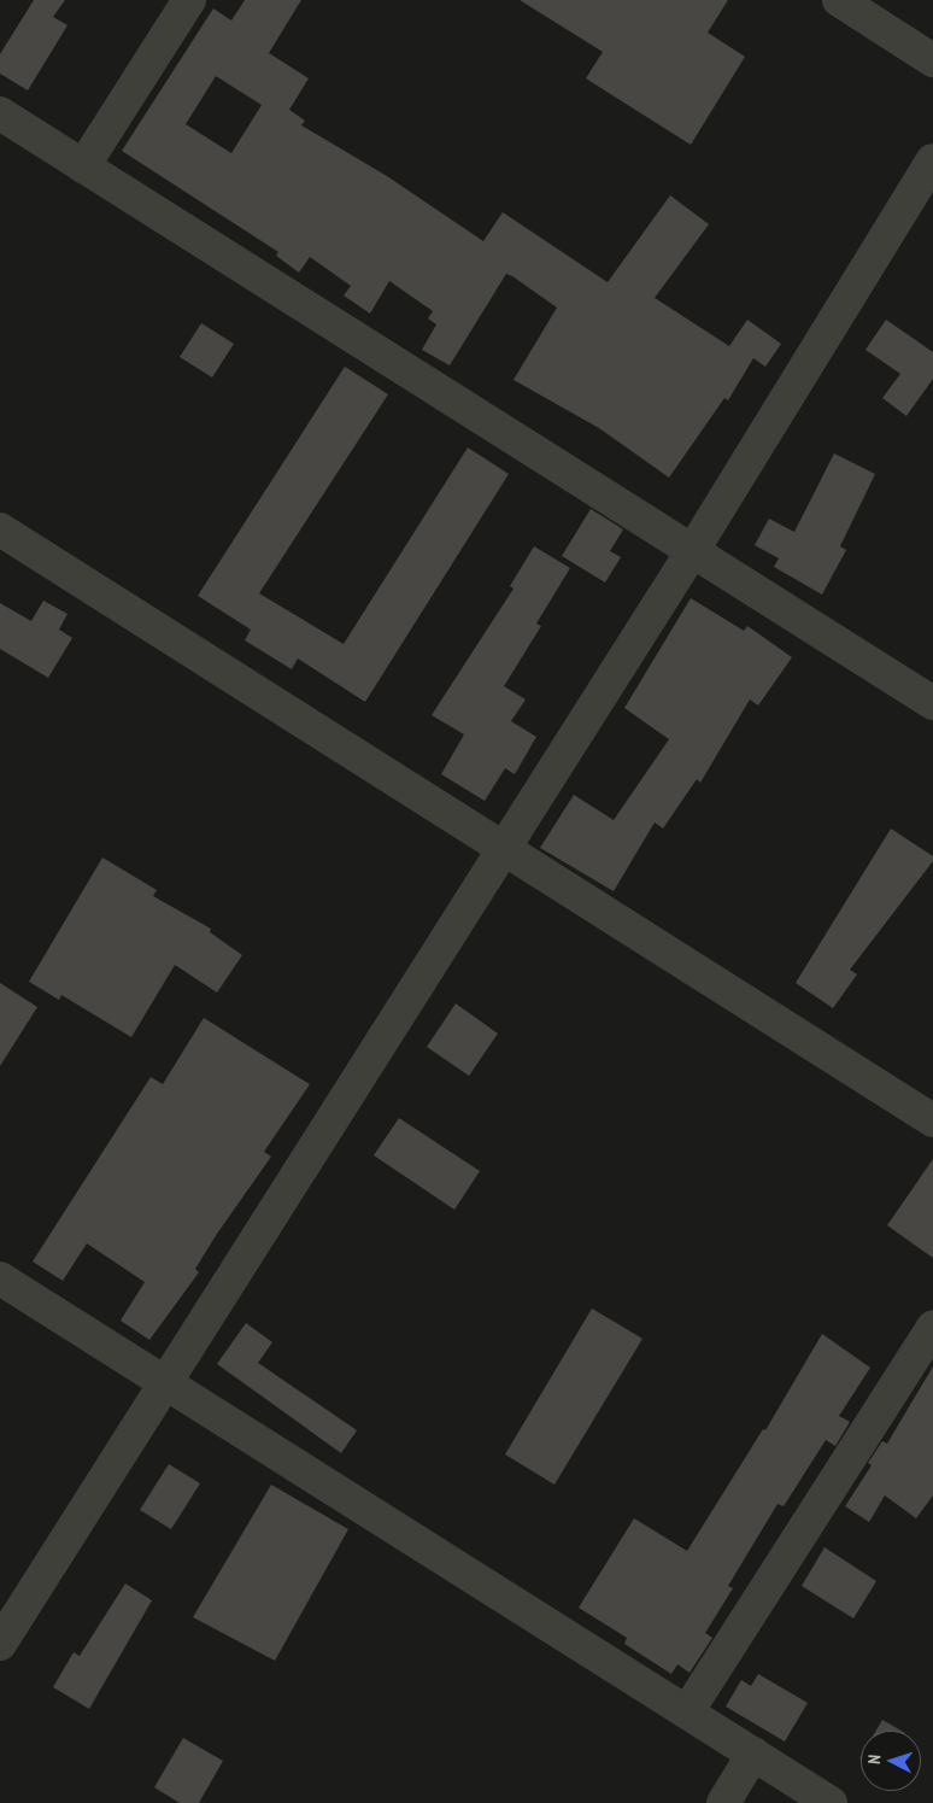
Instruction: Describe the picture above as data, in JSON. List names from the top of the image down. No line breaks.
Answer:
{"north":"left"}
